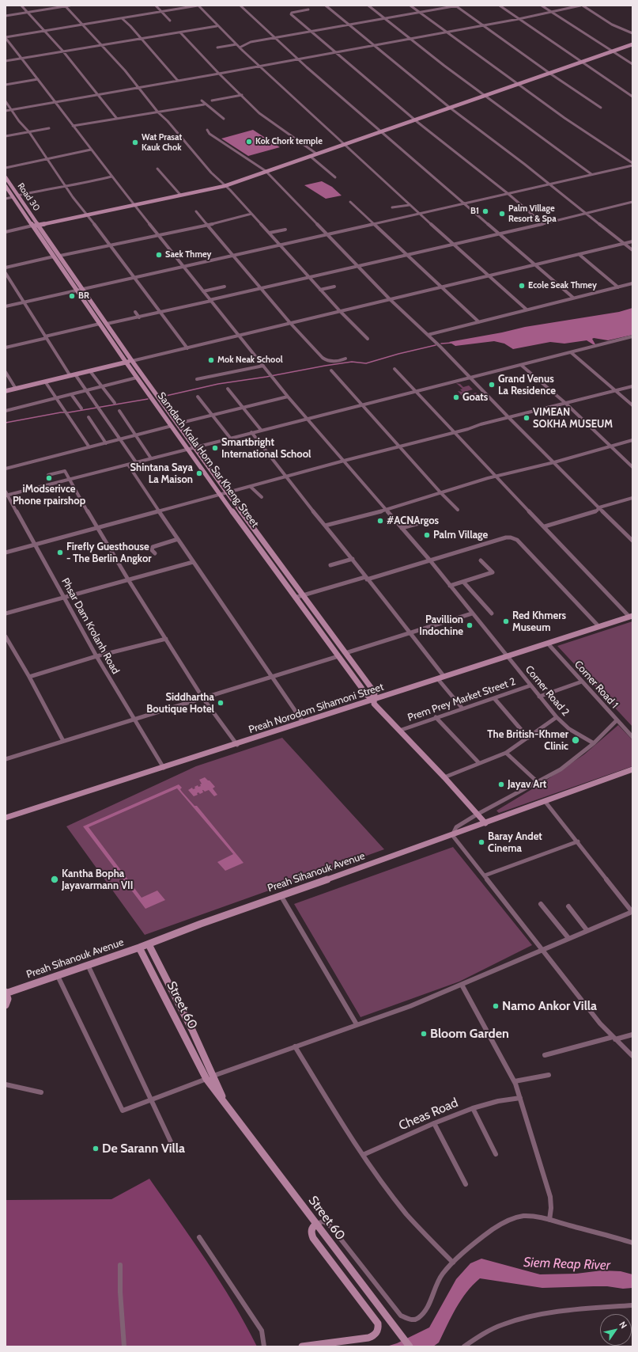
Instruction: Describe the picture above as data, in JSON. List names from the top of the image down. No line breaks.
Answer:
{"streets":{"street":["Road 30","Samdach Krala Hom Sar Kheng Street","Phsar Dam Krolanh Road","Corner Road 1","Corner Road 2","Prem Prey Market Street 2","Preah Norodom Sihamoni Street","Preah Sihanouk Avenue","Street 60","Cheas Road"]},"crossings":[["Road 30","Samdach Krala Hom Sar Kheng Street"],["Samdach Krala Hom Sar Kheng Street","Prem Prey Market Street 2"],["Samdach Krala Hom Sar Kheng Street","Preah Norodom Sihamoni Street"],["Samdach Krala Hom Sar Kheng Street","Preah Sihanouk Avenue"],["Phsar Dam Krolanh Road","Preah Norodom Sihamoni Street"],["Corner Road 1","Preah Norodom Sihamoni Street"],["Corner Road 2","Prem Prey Market Street 2"],["Corner Road 2","Preah Norodom Sihamoni Street"],["Preah Sihanouk Avenue","Street 60"]],"water":["Siem Reap River"],"places":["Kok Chork temple","Wat Prasat Kauk Chok","B1","Palm Village Resort & Spa","Saek Thmey","Ecole Seak Thmey","BR","Mok Neak School","Grand Venus La Residence","Goats","VIMEAN SOKHA MUSEUM","Smartbright International School","Shintana Saya La Maison","iModserivce Phone rpairshop","#ACNArgos","Palm Village","Firefly Guesthouse - The Berlin Angkor","Red Khmers Museum","Pavillion Indochine","Siddhartha Boutique Hotel","The British-Khmer Clinic","Jayav Art","Baray Andet Cinema","Kantha Bopha Jayavarmann VII","Namo Ankor Villa","Bloom Garden","De Sarann Villa"],"north":"top right"}
